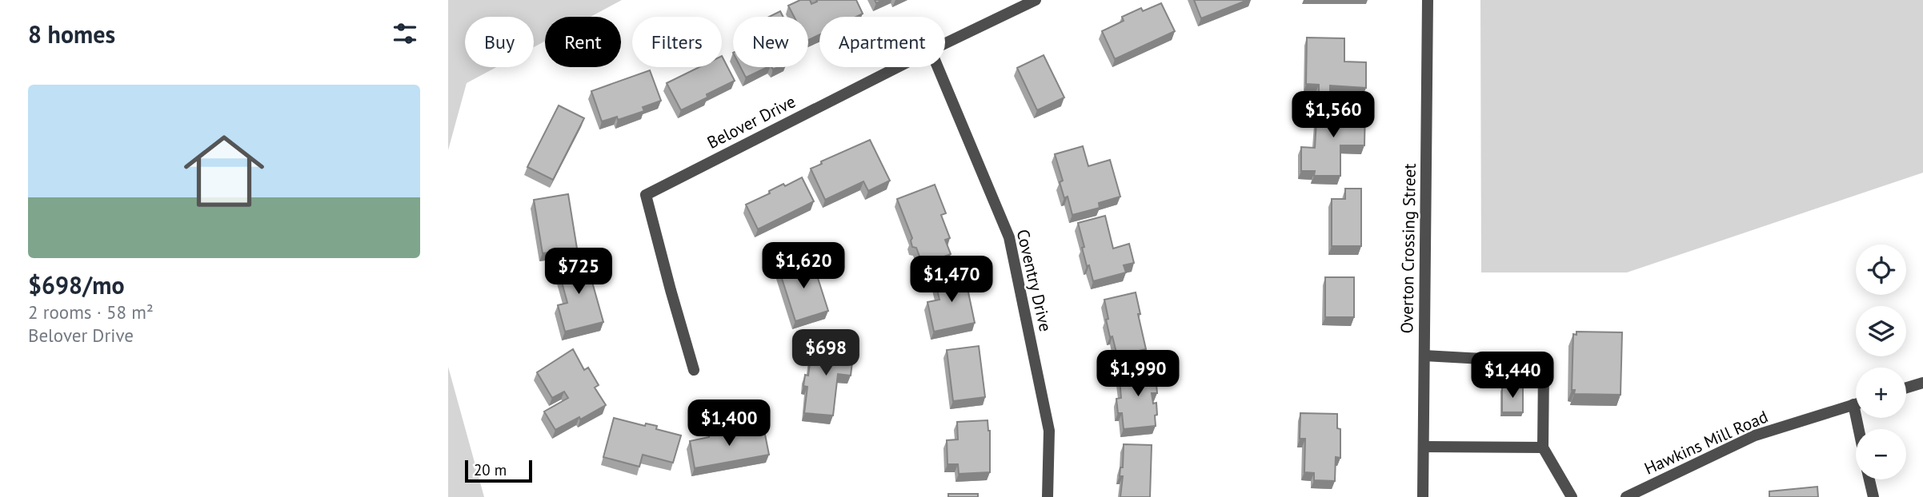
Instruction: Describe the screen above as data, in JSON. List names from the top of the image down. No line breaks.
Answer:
{"streets":{"street":["Belover Drive","Overton Crossing Street","Coventry Drive","Hawkins Mill Road"]},"scale_bar":"20 m","page":{"heading":"8 homes","chip":["Buy","Rent","Filters","New","Apartment"],"list":[{"name":"$698/mo","note":"2 rooms · 58 m² · Belover Drive"}],"price":["$1,560","$1,620","$725","$1,470","$698","$1,990","$1,440","$1,400"],"map_buttons":["+","−"],"scale":"20 m"}}
